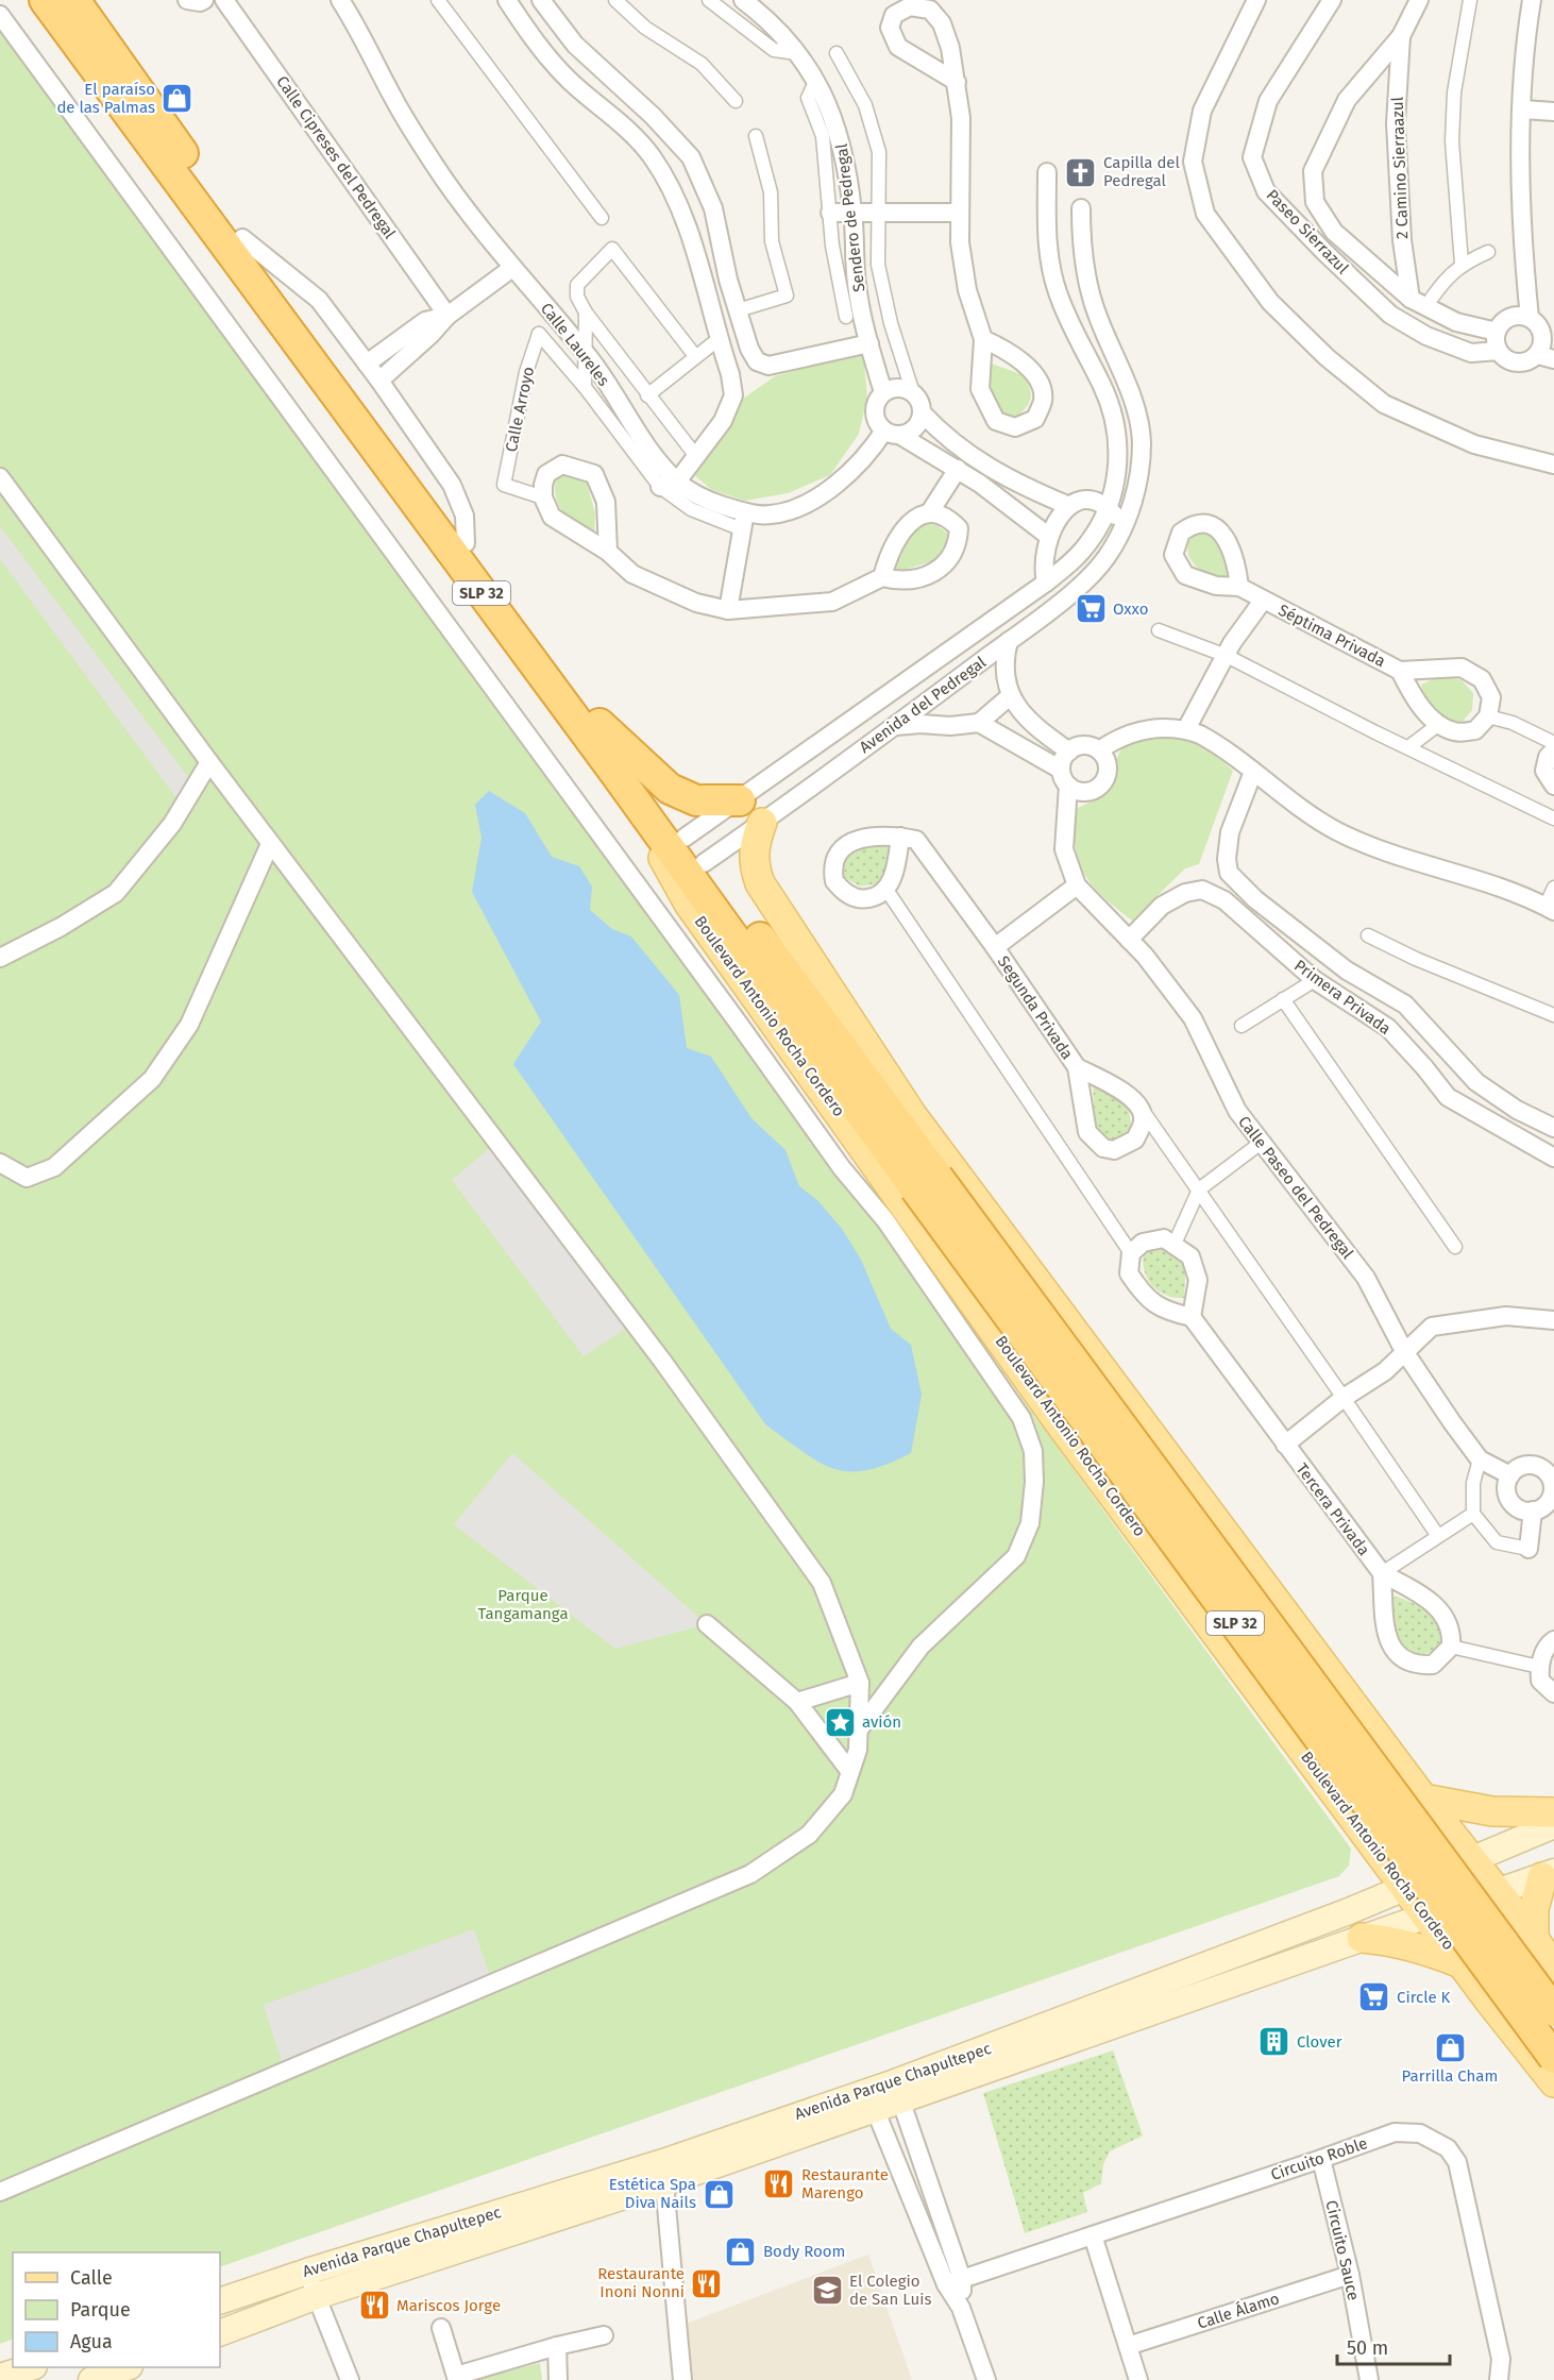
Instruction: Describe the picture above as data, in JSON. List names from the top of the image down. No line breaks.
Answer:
{"streets":{"highway":["SLP 32"],"main road":["Boulevard Antonio Rocha Cordero","Avenida Parque Chapultepec"],"street":["Calle Cipreses del Pedregal","2 Camino Sierraazul","Sendero de Pedregal","Paseo Sierrazul","Calle Laureles","Calle Arroyo","Séptima Privada","Avenida del Pedregal","Primera Privada","Segunda Privada","Calle Paseo del Pedregal","Tercera Privada","Circuito Roble","Circuito Sauce","Calle Álamo"]},"crossings":[["Sendero de Pedregal","Calle Laureles"],["SLP 32","Avenida del Pedregal"],["SLP 32","Boulevard Antonio Rocha Cordero"],["Primera Privada","Calle Paseo del Pedregal"],["Segunda Privada","Calle Paseo del Pedregal"],["Boulevard Antonio Rocha Cordero","Avenida Parque Chapultepec"],["Circuito Roble","Circuito Sauce"],["Circuito Sauce","Calle Álamo"]],"parks":["Parque Tangamanga"],"places":{"shop":["El paraíso de las Palmas","Parrilla Cham","Estética Spa Diva Nails","Body Room"],"church":["Capilla del Pedregal"],"supermarket":["Oxxo","Circle K"],"place":["avión"],"building":["Clover"],"restaurant":["Restaurante Marengo","Restaurante Inoni Nonni","Mariscos Jorge"],"school or university":["El Colegio de San Luis"]},"legend":["Calle","Parque","Agua"],"scale_bar":"50 m"}
